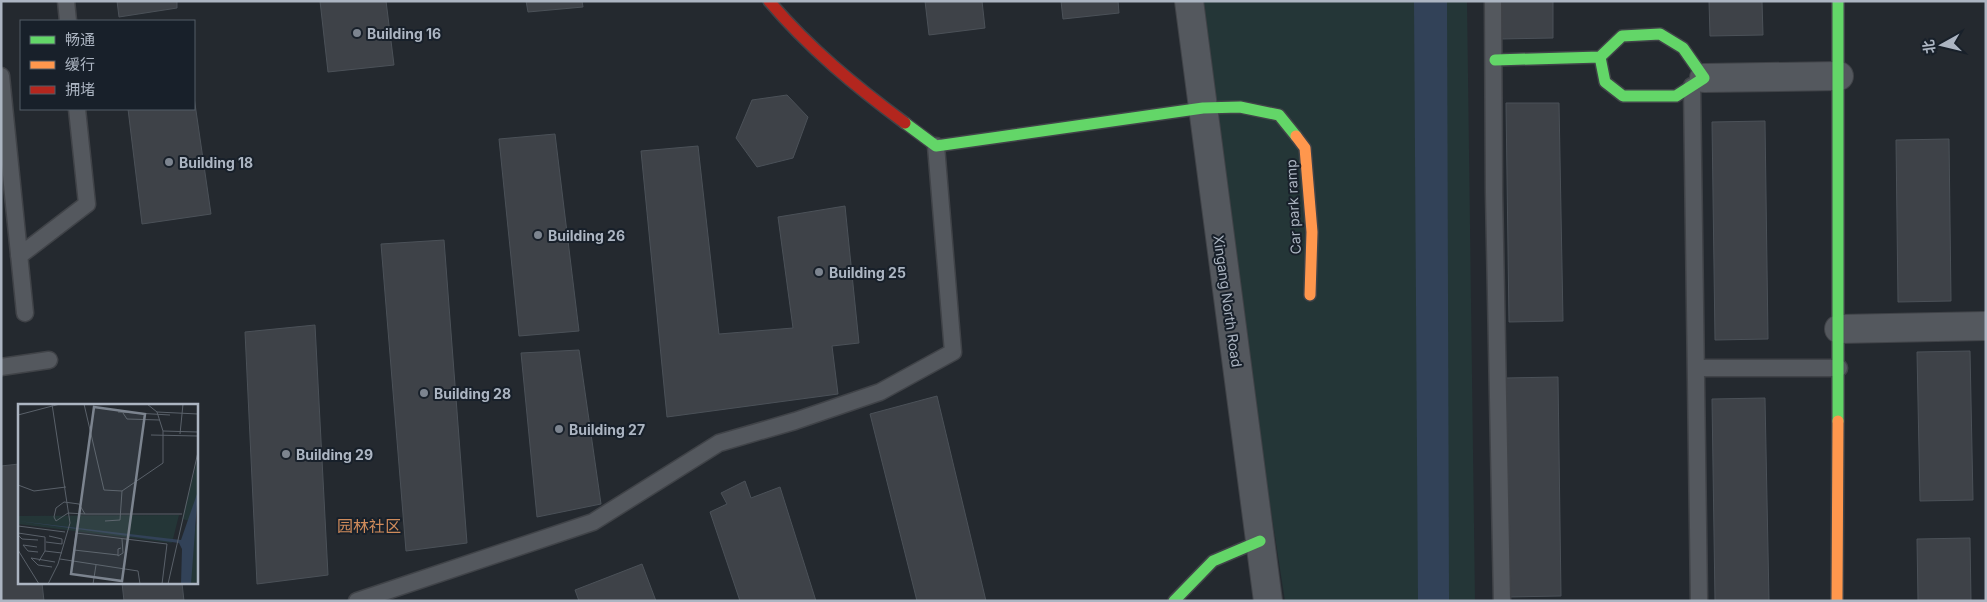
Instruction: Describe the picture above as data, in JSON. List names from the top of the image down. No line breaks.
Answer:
{"streets":{"street":["Car park ramp","Xingang North Road"]},"crossings":[["Car park ramp","Xingang North Road"]],"districts":["园林社区"],"places":["Building 16","Building 18","Building 26","Building 25","Building 28","Building 27","Building 29"],"legend":["畅通","缓行","拥堵"],"north":"left"}
